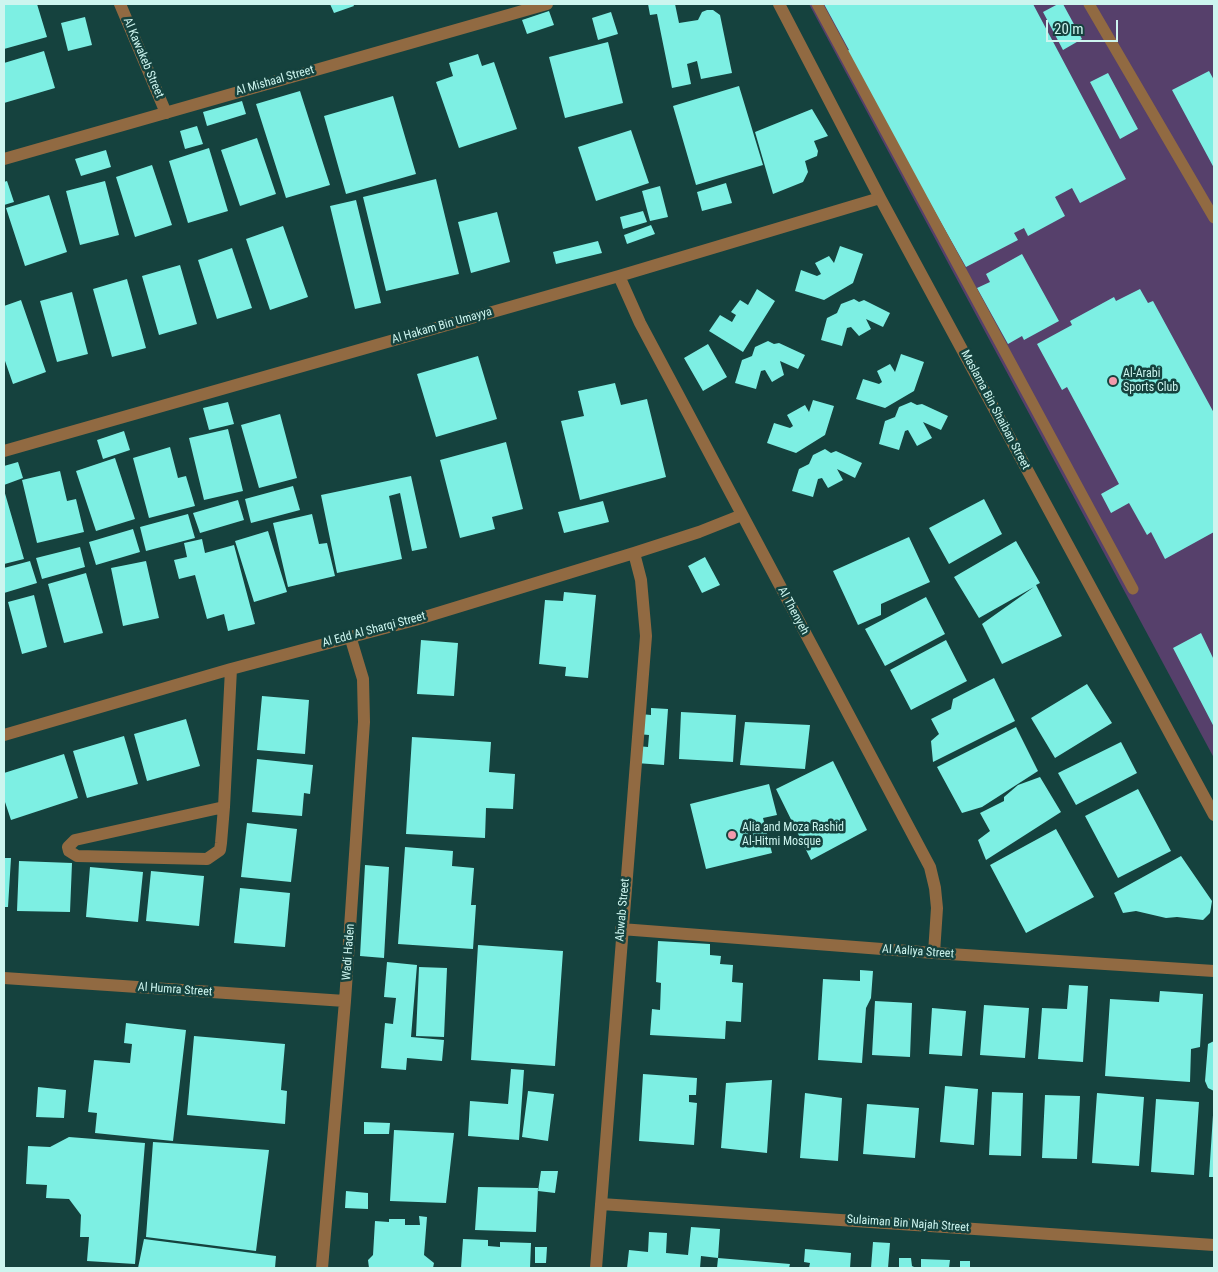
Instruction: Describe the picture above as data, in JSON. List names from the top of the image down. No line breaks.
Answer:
{"streets":{"street":["Al Kawakeb Street","Al Mishaal Street","Al Hakam Bin Umayya","Maslama Bin Shaiban Street","Al Thenyeh","Al Edd Al Sharqi Street","Abwab Street","Wadi Haden","Al Aaliya Street","Al Humra Street","Sulaiman Bin Najah Street"]},"crossings":[["Al Kawakeb Street","Al Mishaal Street"],["Al Hakam Bin Umayya","Maslama Bin Shaiban Street"],["Al Hakam Bin Umayya","Al Thenyeh"],["Al Thenyeh","Al Edd Al Sharqi Street"],["Al Thenyeh","Al Aaliya Street"],["Al Edd Al Sharqi Street","Abwab Street"],["Al Edd Al Sharqi Street","Wadi Haden"],["Abwab Street","Al Aaliya Street"],["Abwab Street","Sulaiman Bin Najah Street"],["Wadi Haden","Al Humra Street"]],"places":["Al-Arabi Sports Club","Alia and Moza Rashid Al-Hitmi Mosque"],"scale_bar":"20 m"}
